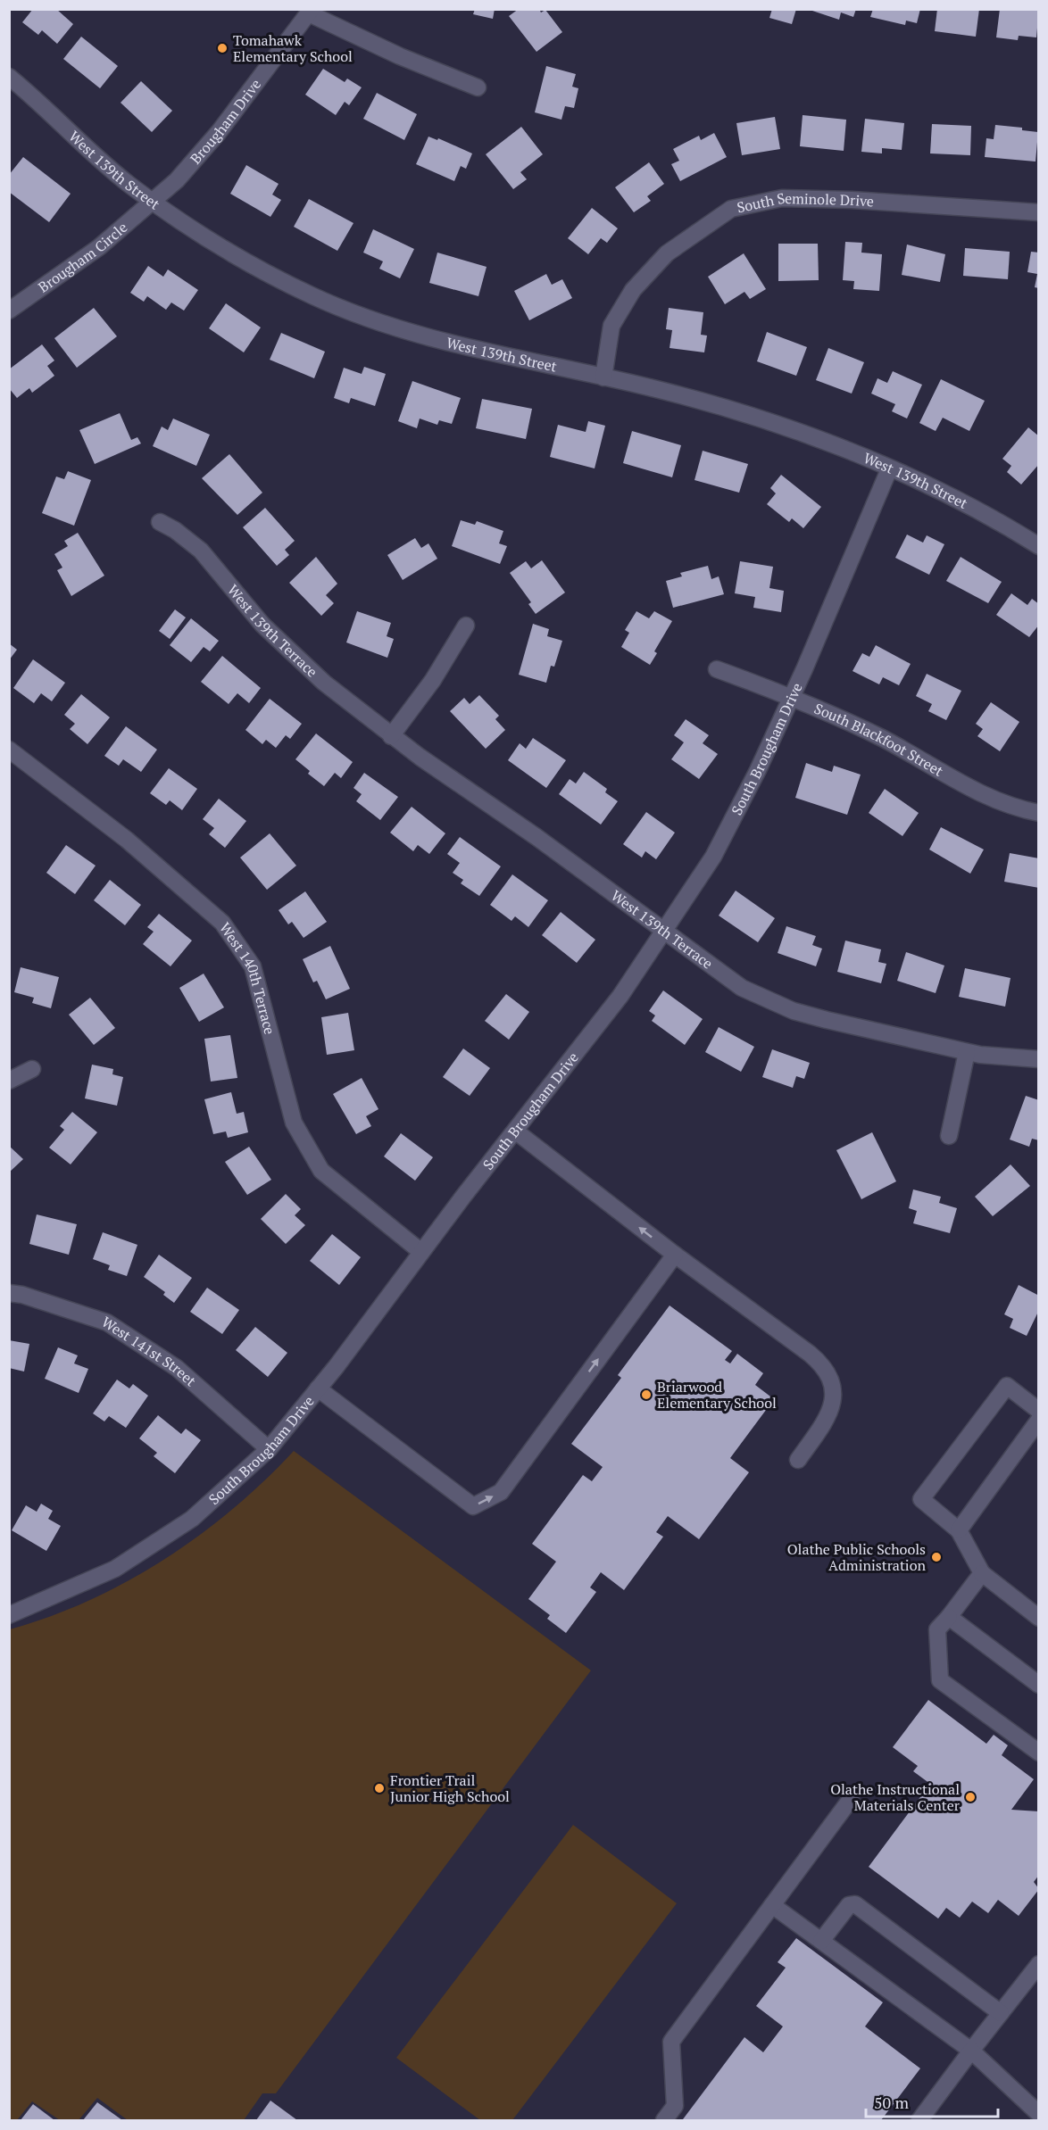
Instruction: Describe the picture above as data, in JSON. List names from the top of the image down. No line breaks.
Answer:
{"streets":{"street":["Brougham Drive","West 139th Street","South Seminole Drive","Brougham Circle","West 139th Terrace","South Blackfoot Street","South Brougham Drive","West 140th Terrace","West 141st Street"]},"crossings":[["Brougham Drive","West 139th Street"],["Brougham Drive","Brougham Circle"],["West 139th Street","South Seminole Drive"],["West 139th Street","Brougham Circle"],["West 139th Street","South Brougham Drive"],["West 139th Terrace","South Brougham Drive"],["South Blackfoot Street","South Brougham Drive"],["South Brougham Drive","West 140th Terrace"],["South Brougham Drive","West 141st Street"]],"places":["Tomahawk Elementary School","Briarwood Elementary School","Olathe Public Schools Administration","Frontier Trail Junior High School","Olathe Instructional Materials Center"],"scale_bar":"50 m"}
